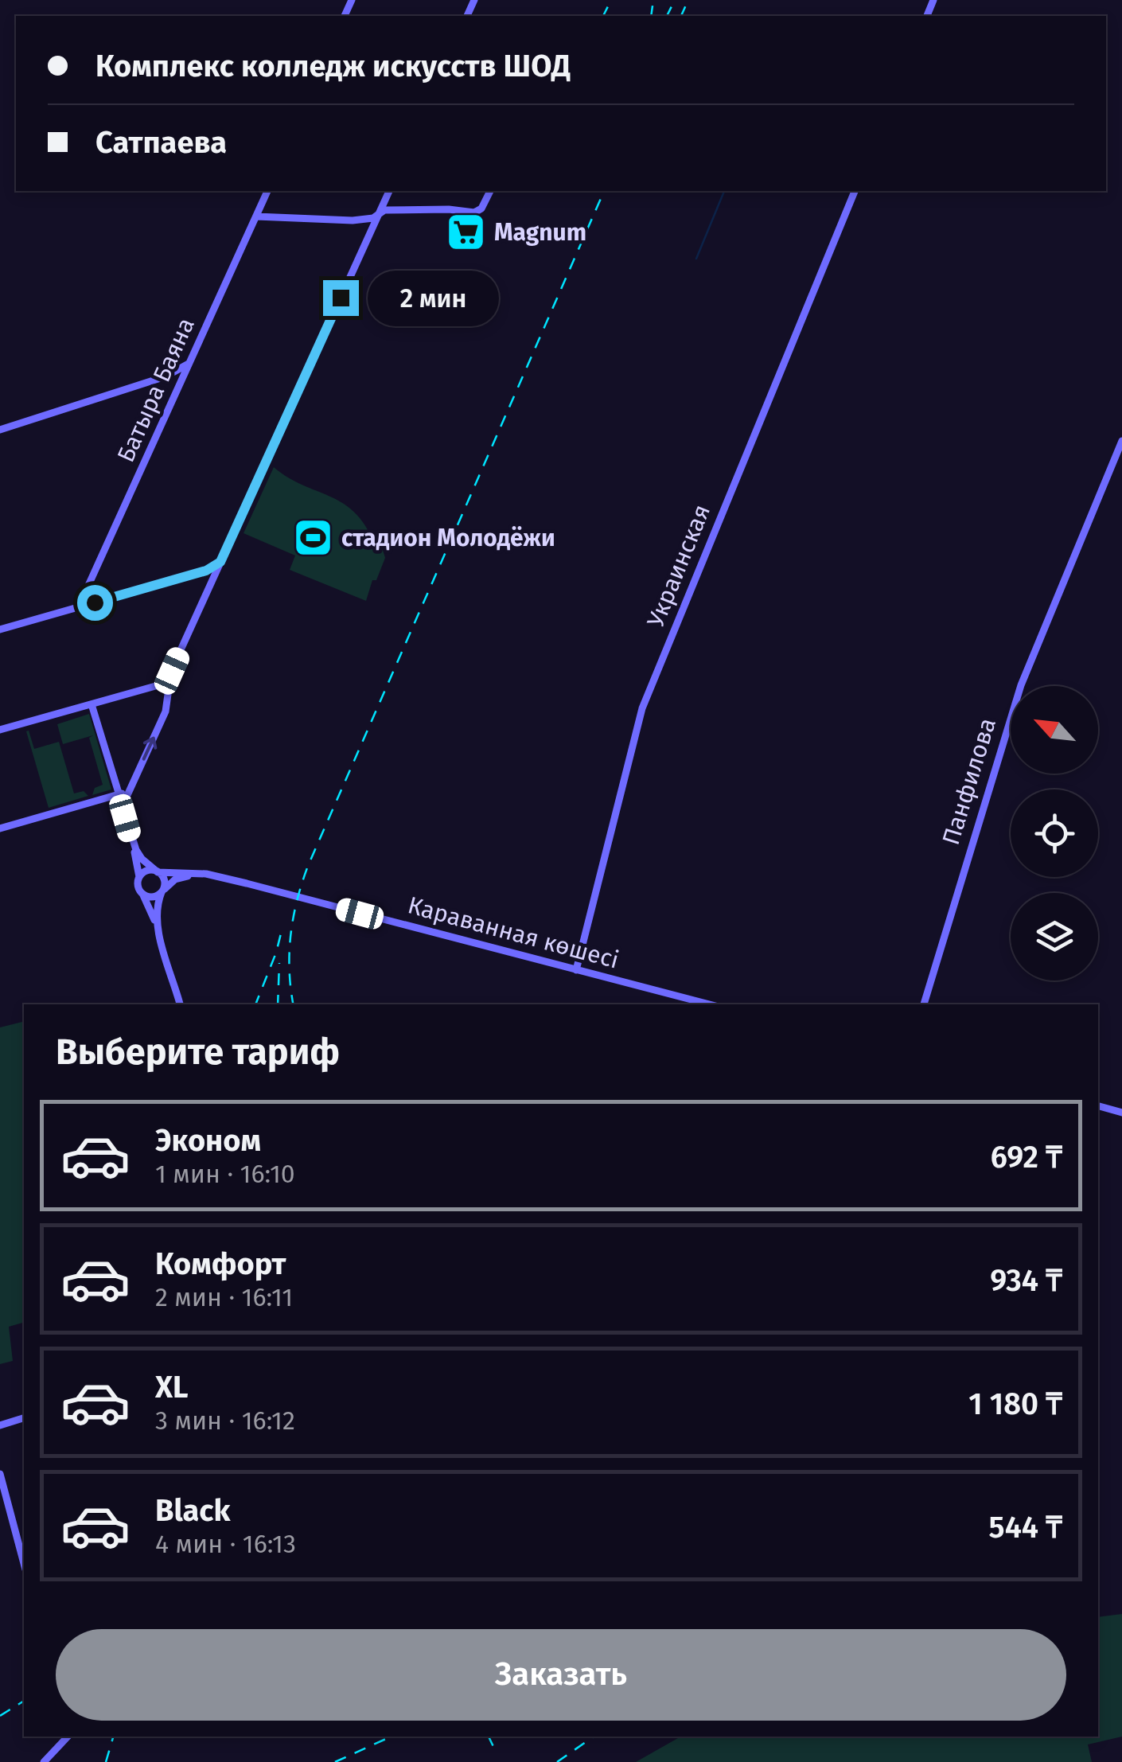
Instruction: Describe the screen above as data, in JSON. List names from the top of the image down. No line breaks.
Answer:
{"streets":{"street":["Батыра Баяна","Украинская","Панфилова","Караванная көшесі"]},"crossings":[["Украинская","Караванная көшесі"]],"places":{"supermarket":["Magnum"],"sports":["стадион Молодёжи"]},"north":"top left","page":{"banner":["Комплекс колледж искусств ШОД","Сатпаева"],"bubble":"2 мин","heading":"Выберите тариф","list":[{"name":"Эконом","note":"1 мин · 16:10","value":"692 ₸"},{"name":"Комфорт","note":"2 мин · 16:11","value":"934 ₸"},{"name":"XL","note":"3 мин · 16:12","value":"1 180 ₸"},{"name":"Black","note":"4 мин · 16:13","value":"544 ₸"}],"buttons":"Заказать"}}
